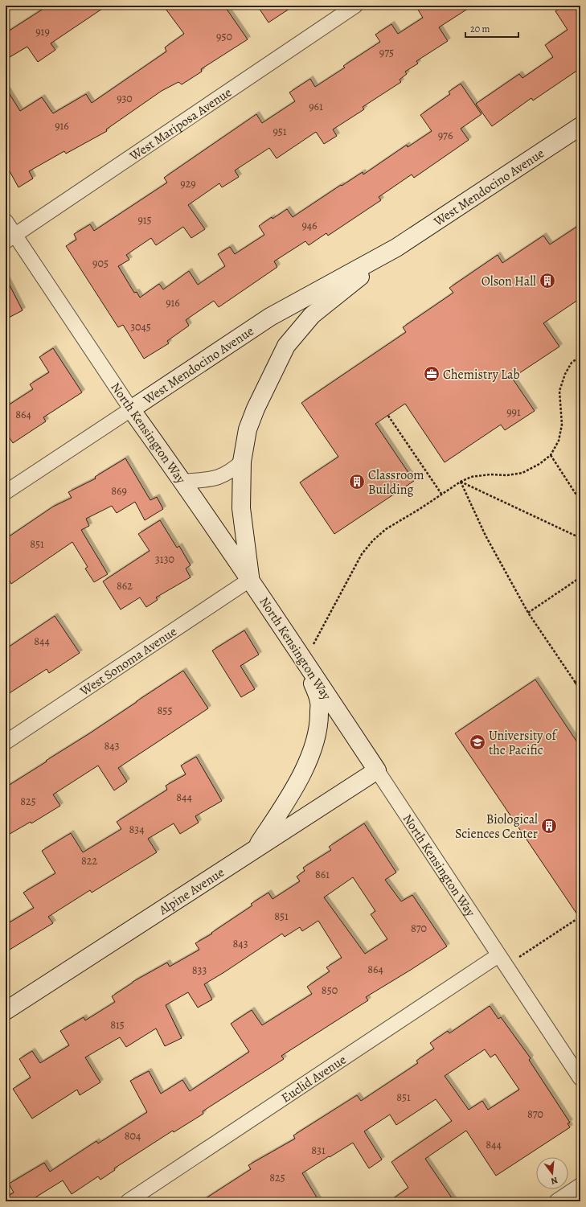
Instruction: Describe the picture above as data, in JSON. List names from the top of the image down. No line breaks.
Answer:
{"streets":{"street":["West Mariposa Avenue","West Mendocino Avenue","North Kensington Way","West Sonoma Avenue","Alpine Avenue","Euclid Avenue"]},"crossings":[["West Mariposa Avenue","North Kensington Way"],["West Mendocino Avenue","North Kensington Way"],["West Mendocino Avenue","West Sonoma Avenue"],["North Kensington Way","West Sonoma Avenue"],["North Kensington Way","Alpine Avenue"],["North Kensington Way","Euclid Avenue"]],"places":{"building":["Olson Hall","Classroom Building","Biological Sciences Center"],"office":["Chemistry Lab"],"school or university":["University of the Pacific"]},"house_numbers":["919","950","975","930","961","916","951","976","929","915","946","905","916","3045","991","864","869","851","3130","862","844","855","843","844","825","834","822","861","851","870","843","864","833","850","815","851","870","804","844","831","825"],"scale_bar":"20 m","north":"bottom"}
